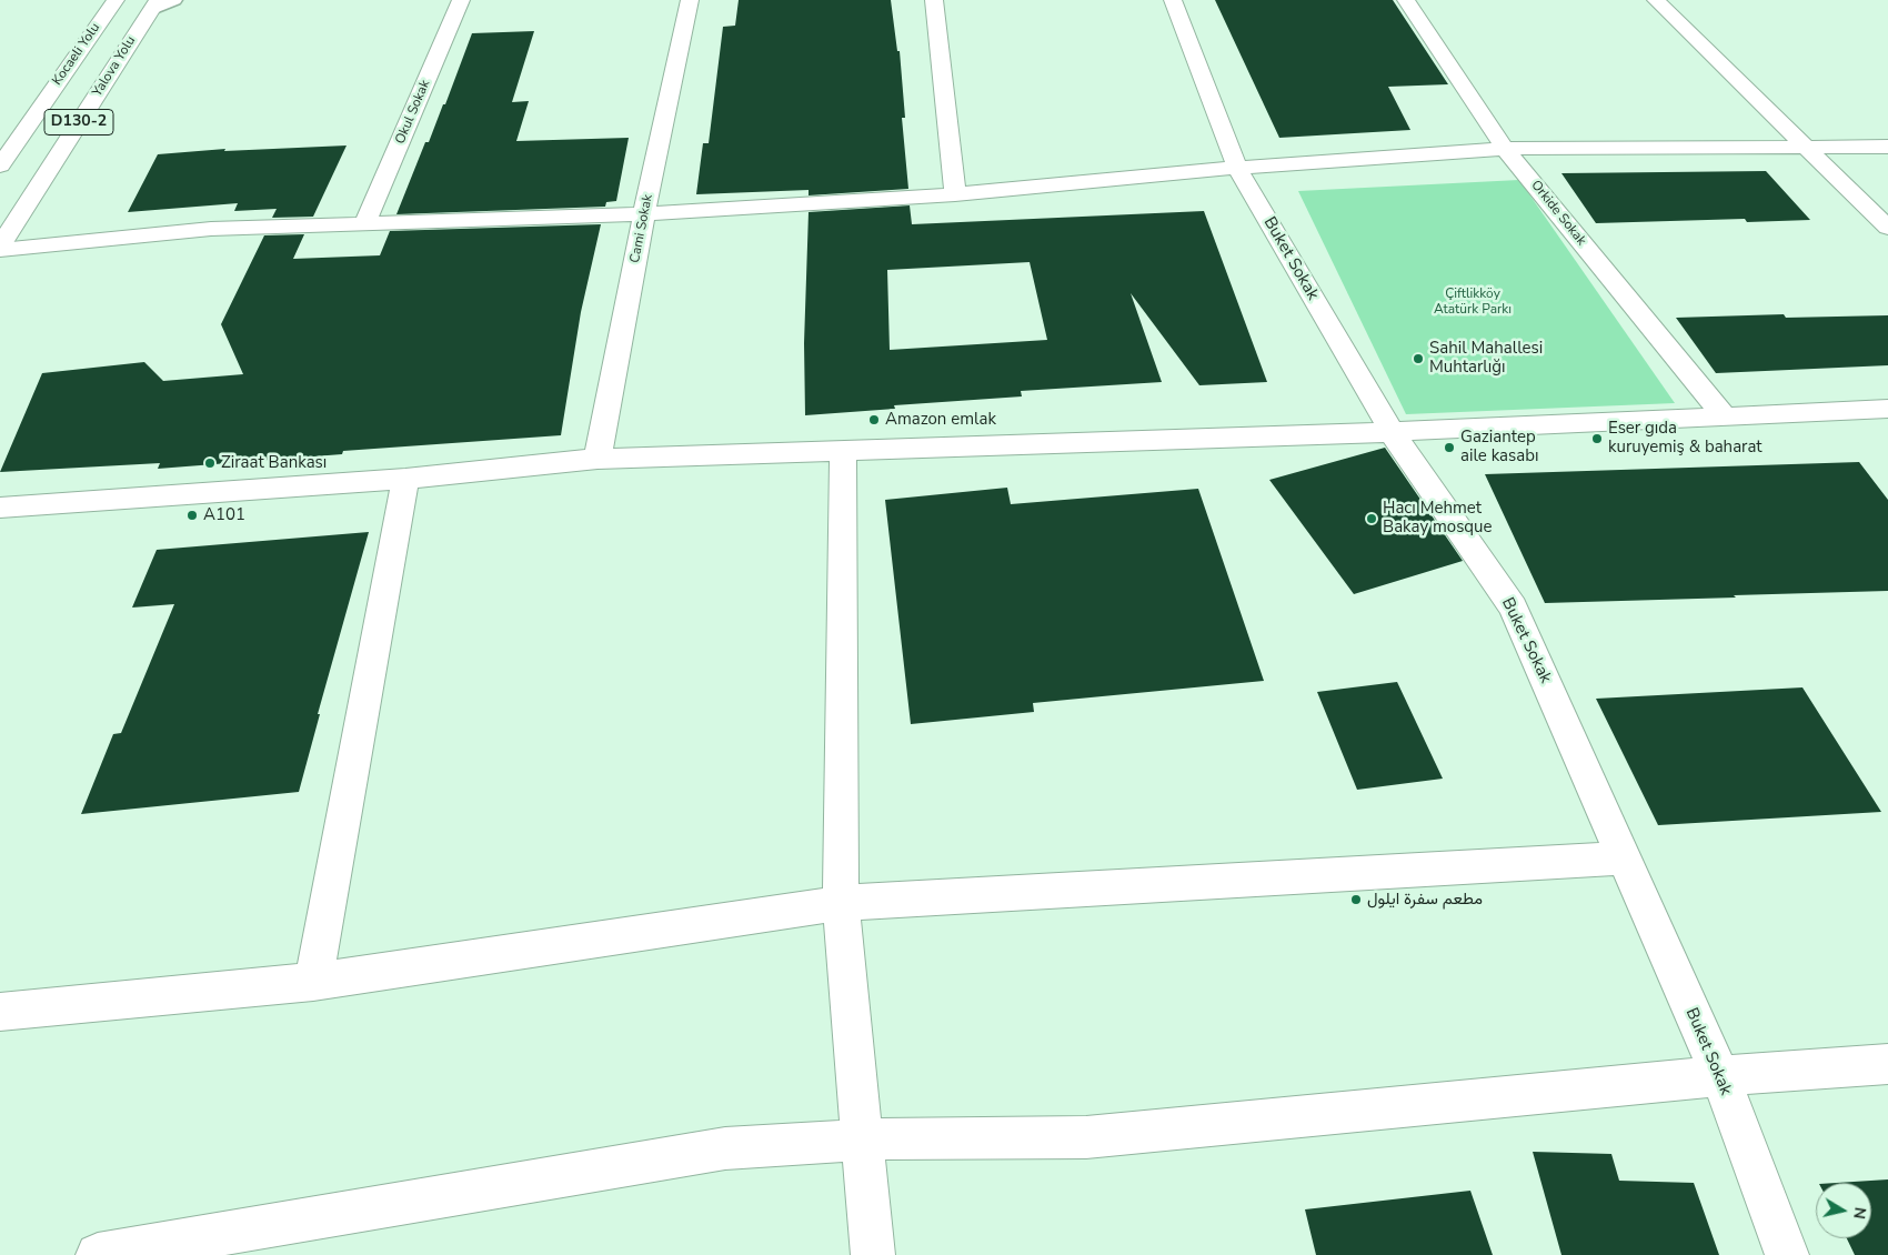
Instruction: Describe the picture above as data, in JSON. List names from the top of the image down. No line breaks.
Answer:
{"streets":{"main road":["Kocaeli̇ Yolu","Yalova Yolu","Okul Sokak","D130-2","Orkide Sokak","Cami Sokak","Buket Sokak"]},"parks":["Çiftlikköy Atatürk Parkı"],"places":["Sahil Mahallesi Muhtarlığı","Amazon emlak","Eser gıda kuruyemiş & baharat","Gaziantep aile kasabı","Ziraat Bankası","A101","Hacı Mehmet Bakay mosque","مطعم سفرة ايلول"],"north":"right"}
